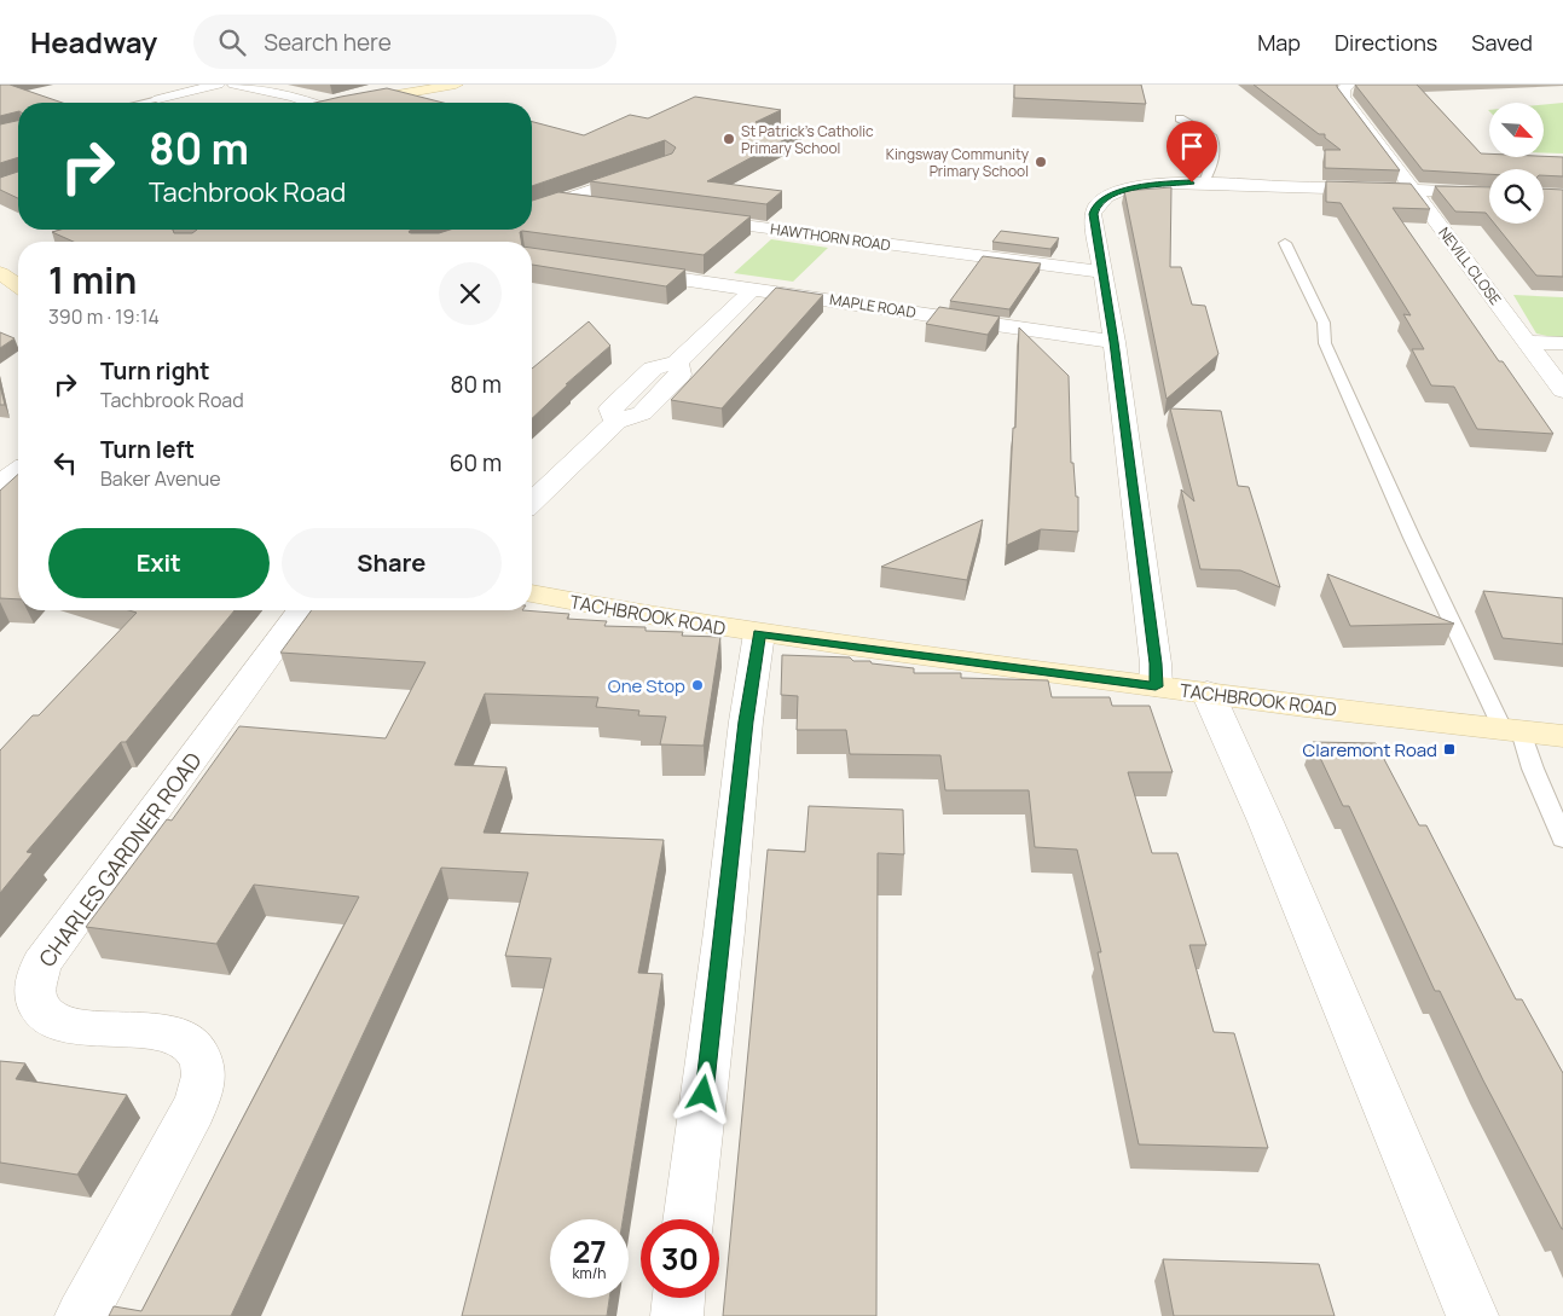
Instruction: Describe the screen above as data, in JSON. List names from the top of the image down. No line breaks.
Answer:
{"streets":{"main road":["TACHBROOK ROAD"],"street":["HAWTHORN ROAD","NEVILL CLOSE","MAPLE ROAD","CHARLES GARDNER ROAD"]},"places":{"other":["St Patrick's Catholic Primary School","Kingsway Community Primary School","One Stop"],"transit":["Claremont Road"]},"north":"bottom right","page":{"header":"Headway","search":"Search here","nav":["Map","Directions","Saved"],"turn":["80 m","Tachbrook Road"],"heading":["1 min","390 m · 19:14"],"list":[{"name":"Turn right","note":"Tachbrook Road","value":"80 m"},{"name":"Turn left","note":"Baker Avenue","value":"60 m"}],"buttons":["Exit","Share"],"speed":"27 km/h","limit":"30"}}
